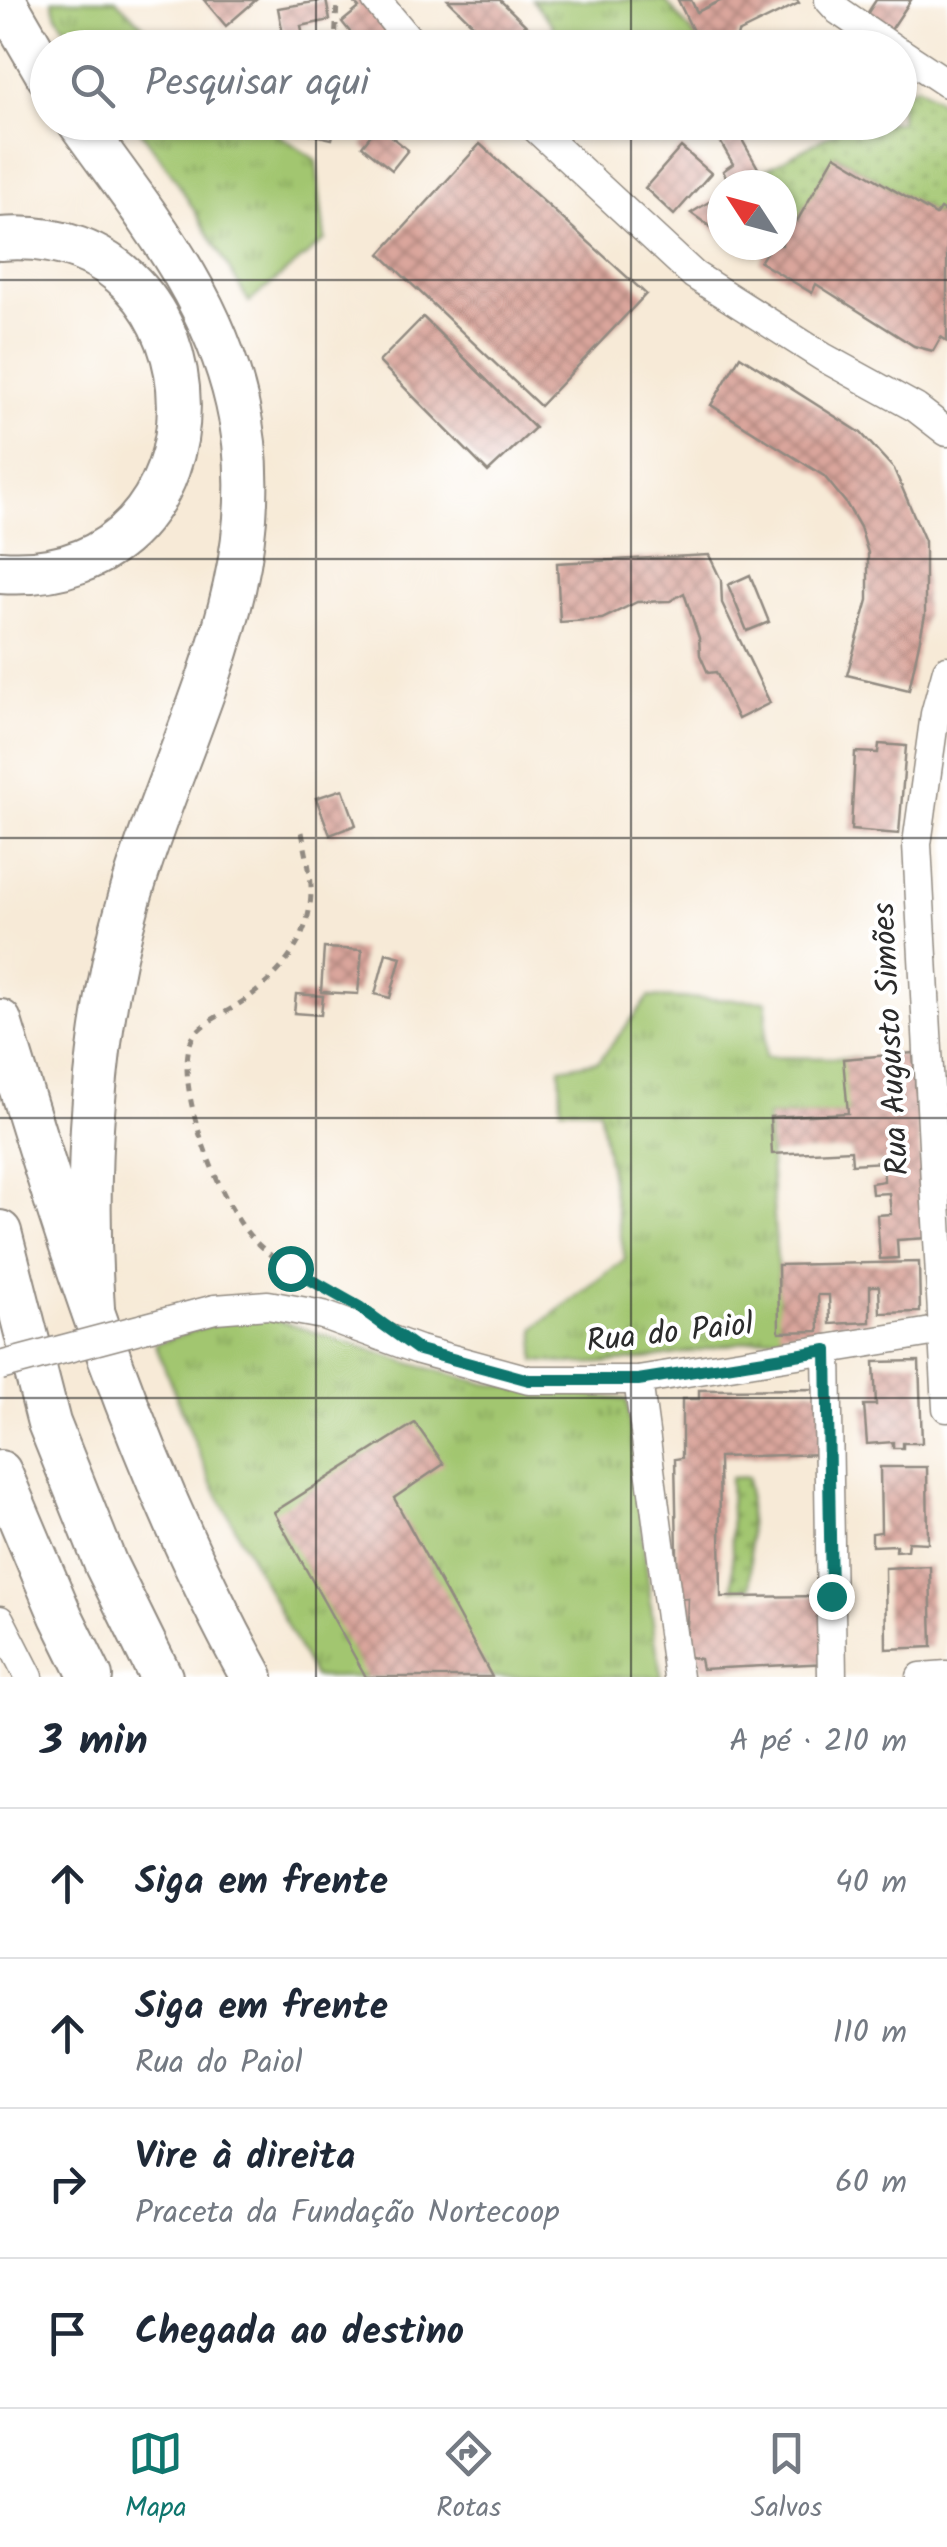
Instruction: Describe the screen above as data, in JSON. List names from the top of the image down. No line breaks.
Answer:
{"streets":{"street":["Rua Augusto Simões","Rua do Paiol"]},"crossings":[["Rua Augusto Simões","Rua do Paiol"]],"north":"top left","page":{"search":"Pesquisar aqui","heading":["3 min","A pé · 210 m"],"list":[["Siga em frente","40 m"],["Siga em frente","Rua do Paiol","110 m"],["Vire à direita","Praceta da Fundação Nortecoop","60 m"],"Chegada ao destino"],"nav":["Mapa","Rotas","Salvos"]}}
